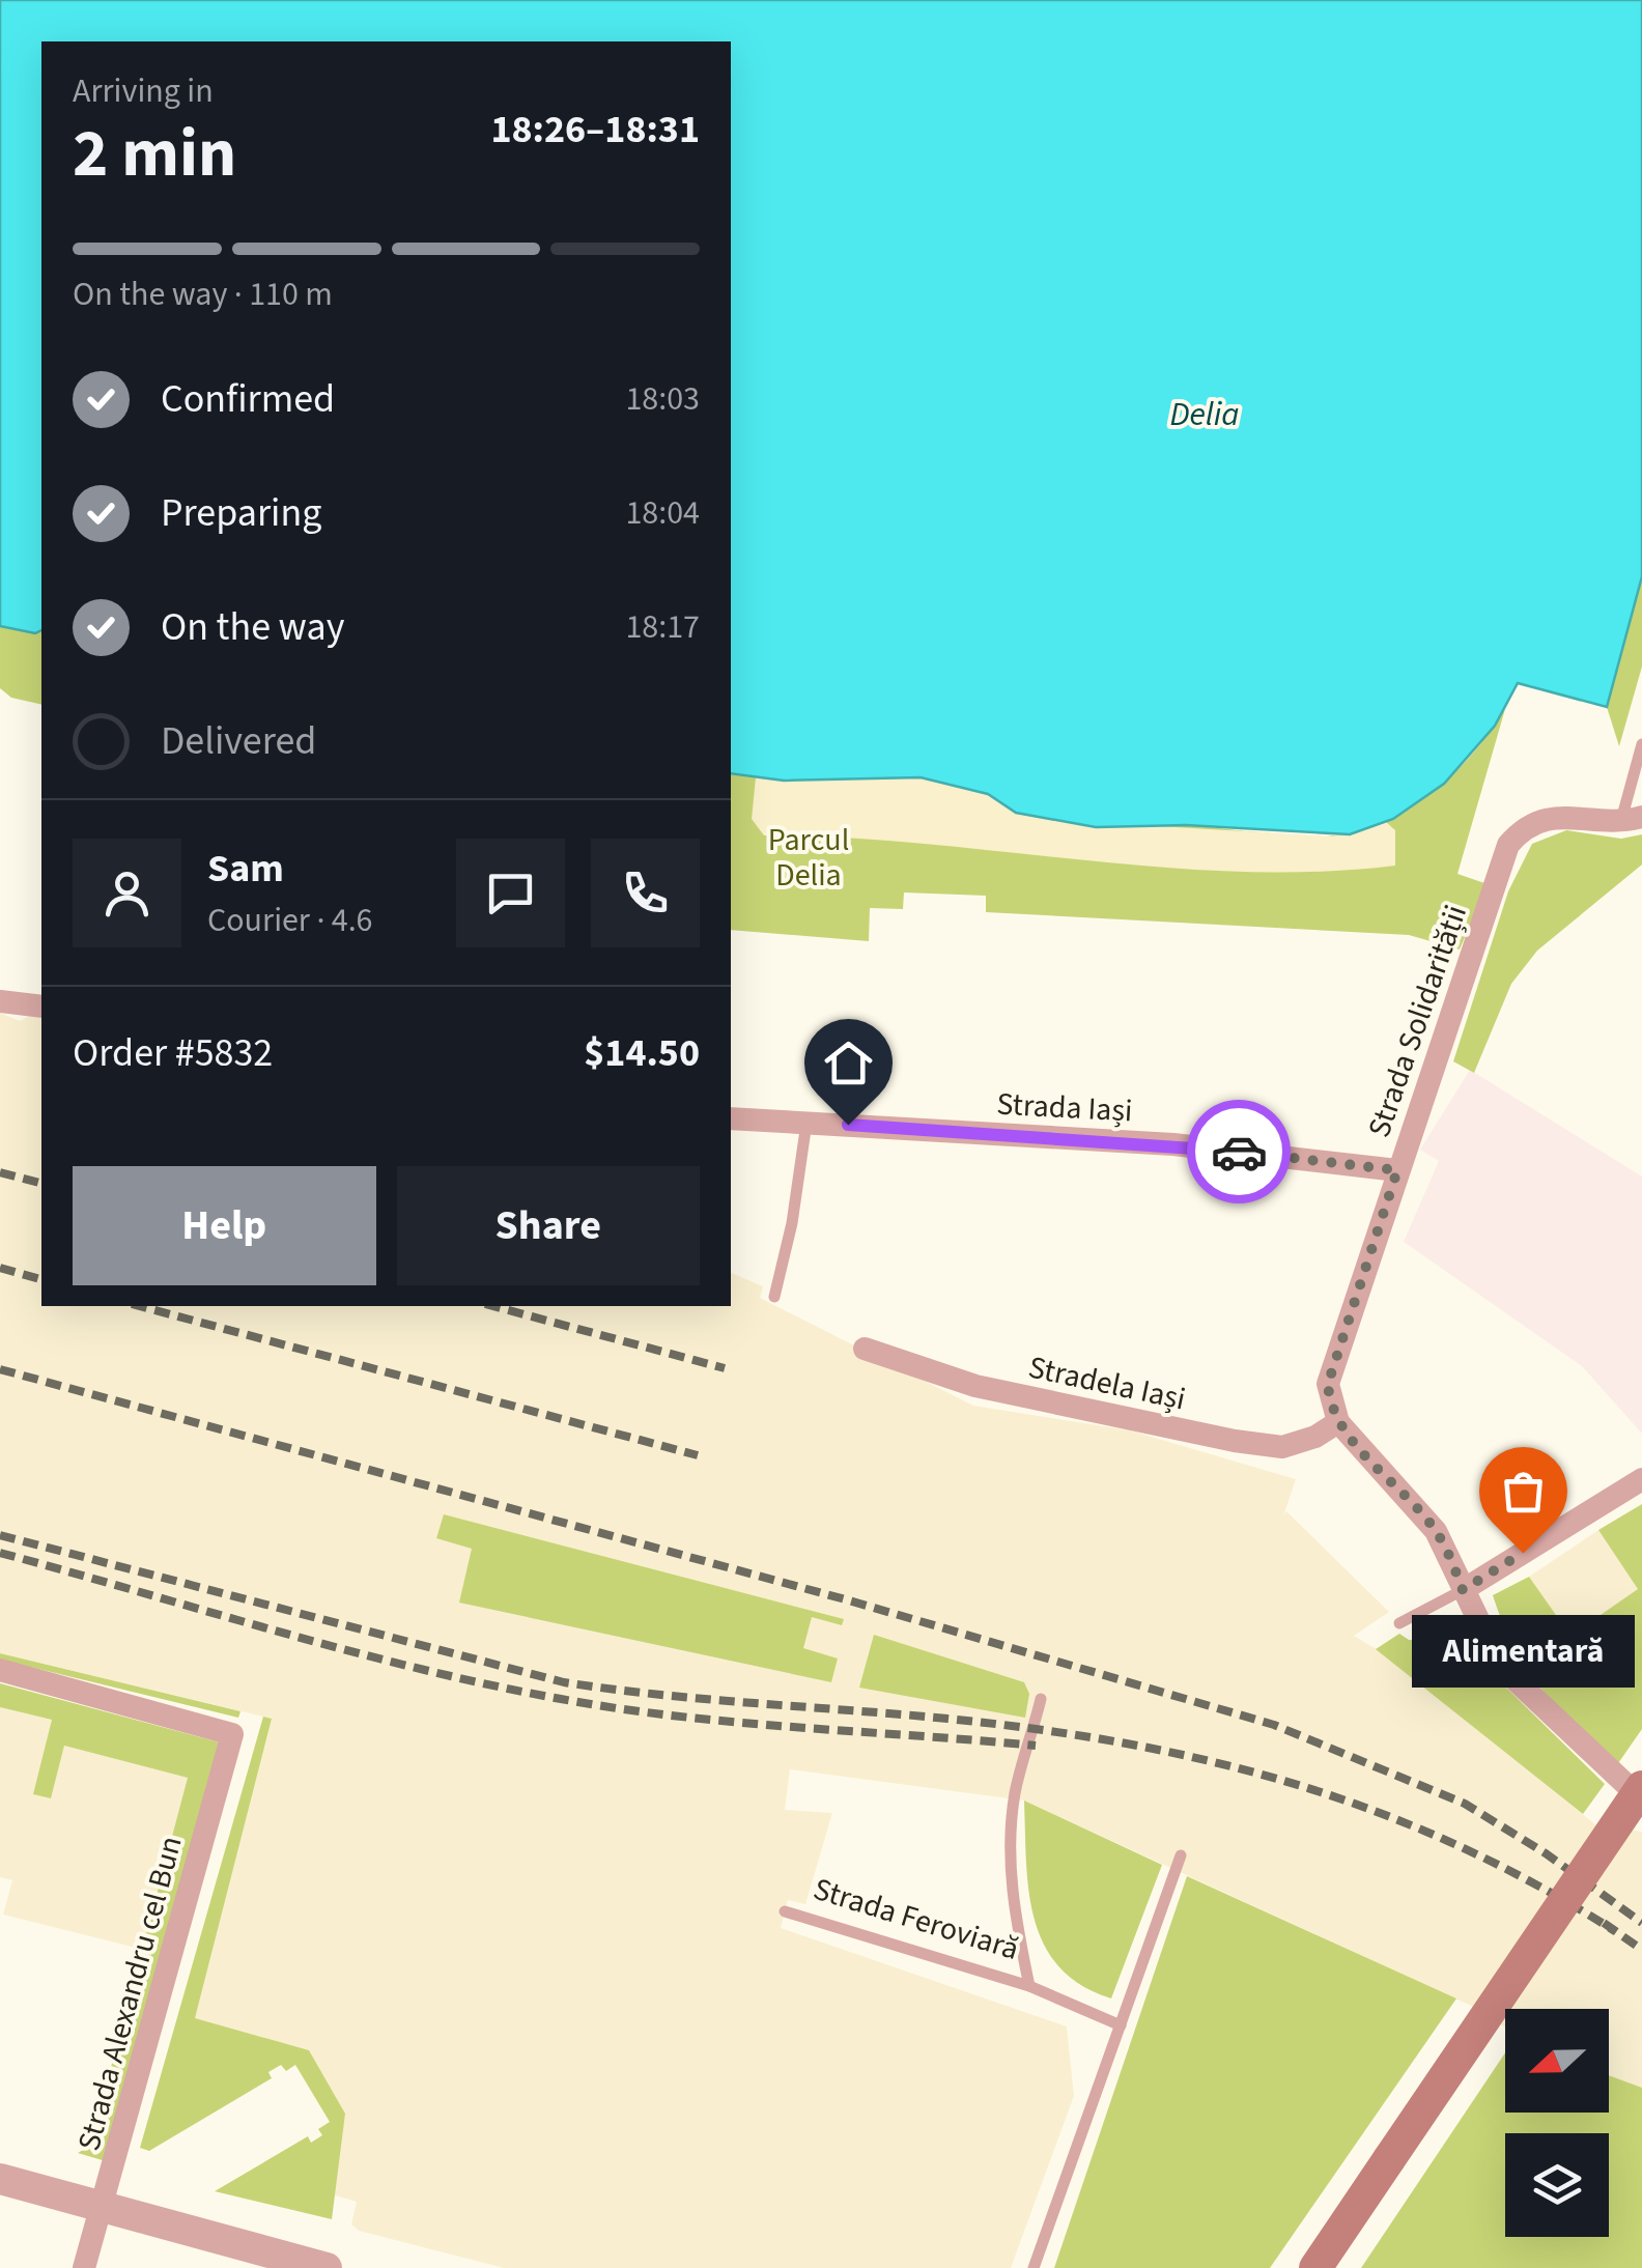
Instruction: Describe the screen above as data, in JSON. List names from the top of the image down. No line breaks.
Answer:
{"streets":{"street":["Strada Solidarității","Strada Iași","Stradela Iași","Strada Alexandru cel Bun"],"lane":["Strada Feroviară"]},"crossings":[["Strada Solidarității","Strada Iași"],["Strada Solidarității","Stradela Iași"]],"water":["Delia"],"parks":["Parcul Delia"],"places":["Alimentară"],"north":"left","page":{"heading":["2 min","Arriving in","18:26–18:31"],"panel":["Sam","Courier · 4.6","Order #5832","$14.50"],"bar":"On the way · 110 m","list":[["Confirmed","18:03"],["Preparing","18:04"],["On the way","18:17"],"Delivered"],"buttons":["Help","Share"],"bubble":"Alimentară"}}
